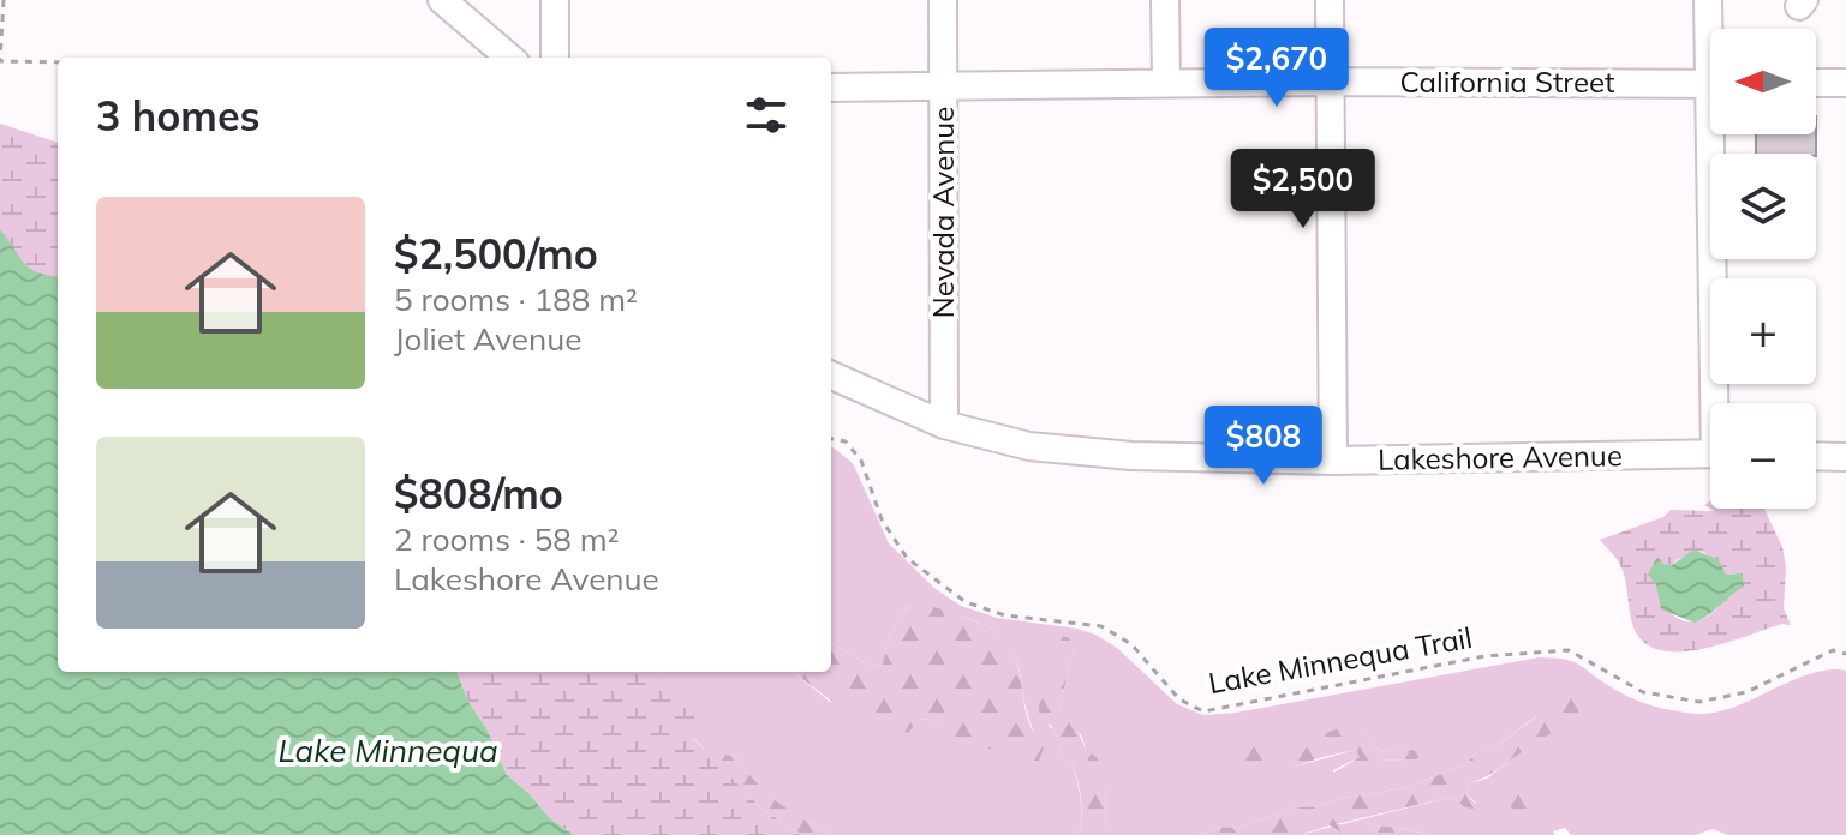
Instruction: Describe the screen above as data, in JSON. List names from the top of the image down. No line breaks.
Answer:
{"streets":{"street":["California Street","Nevada Avenue","Lakeshore Avenue"],"path":["Lake Minnequa Trail"]},"crossings":[["California Street","Nevada Avenue"],["Nevada Avenue","Lakeshore Avenue"]],"water":["Lake Minnequa"],"north":"left","page":{"price":["$2,670","$2,500","$808"],"map_buttons":["+","−"],"heading":"3 homes","list":[{"name":"$2,500/mo","note":"5 rooms · 188 m² · Joliet Avenue"},{"name":"$808/mo","note":"2 rooms · 58 m² · Lakeshore Avenue"}]}}
